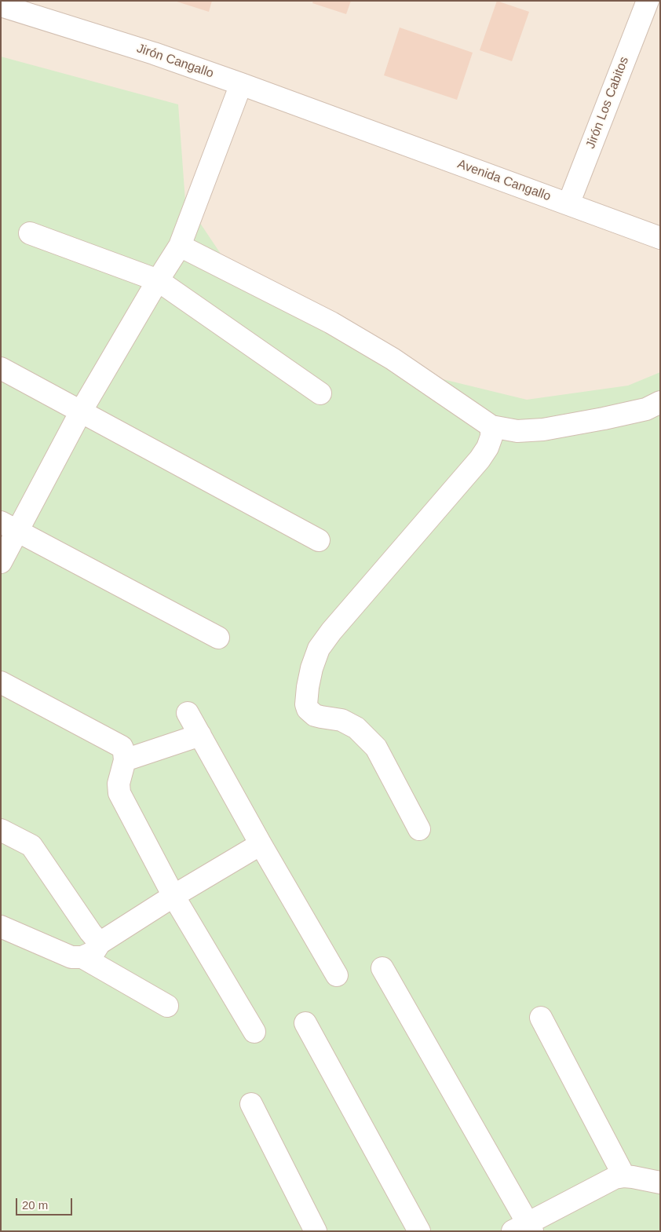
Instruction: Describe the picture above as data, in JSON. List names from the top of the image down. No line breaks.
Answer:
{"streets":{"street":["Jirón Cangallo","Jirón Los Cabitos","Avenida Cangallo"]},"crossings":[["Jirón Cangallo","Avenida Cangallo"],["Jirón Los Cabitos","Avenida Cangallo"]],"scale_bar":"20 m"}
